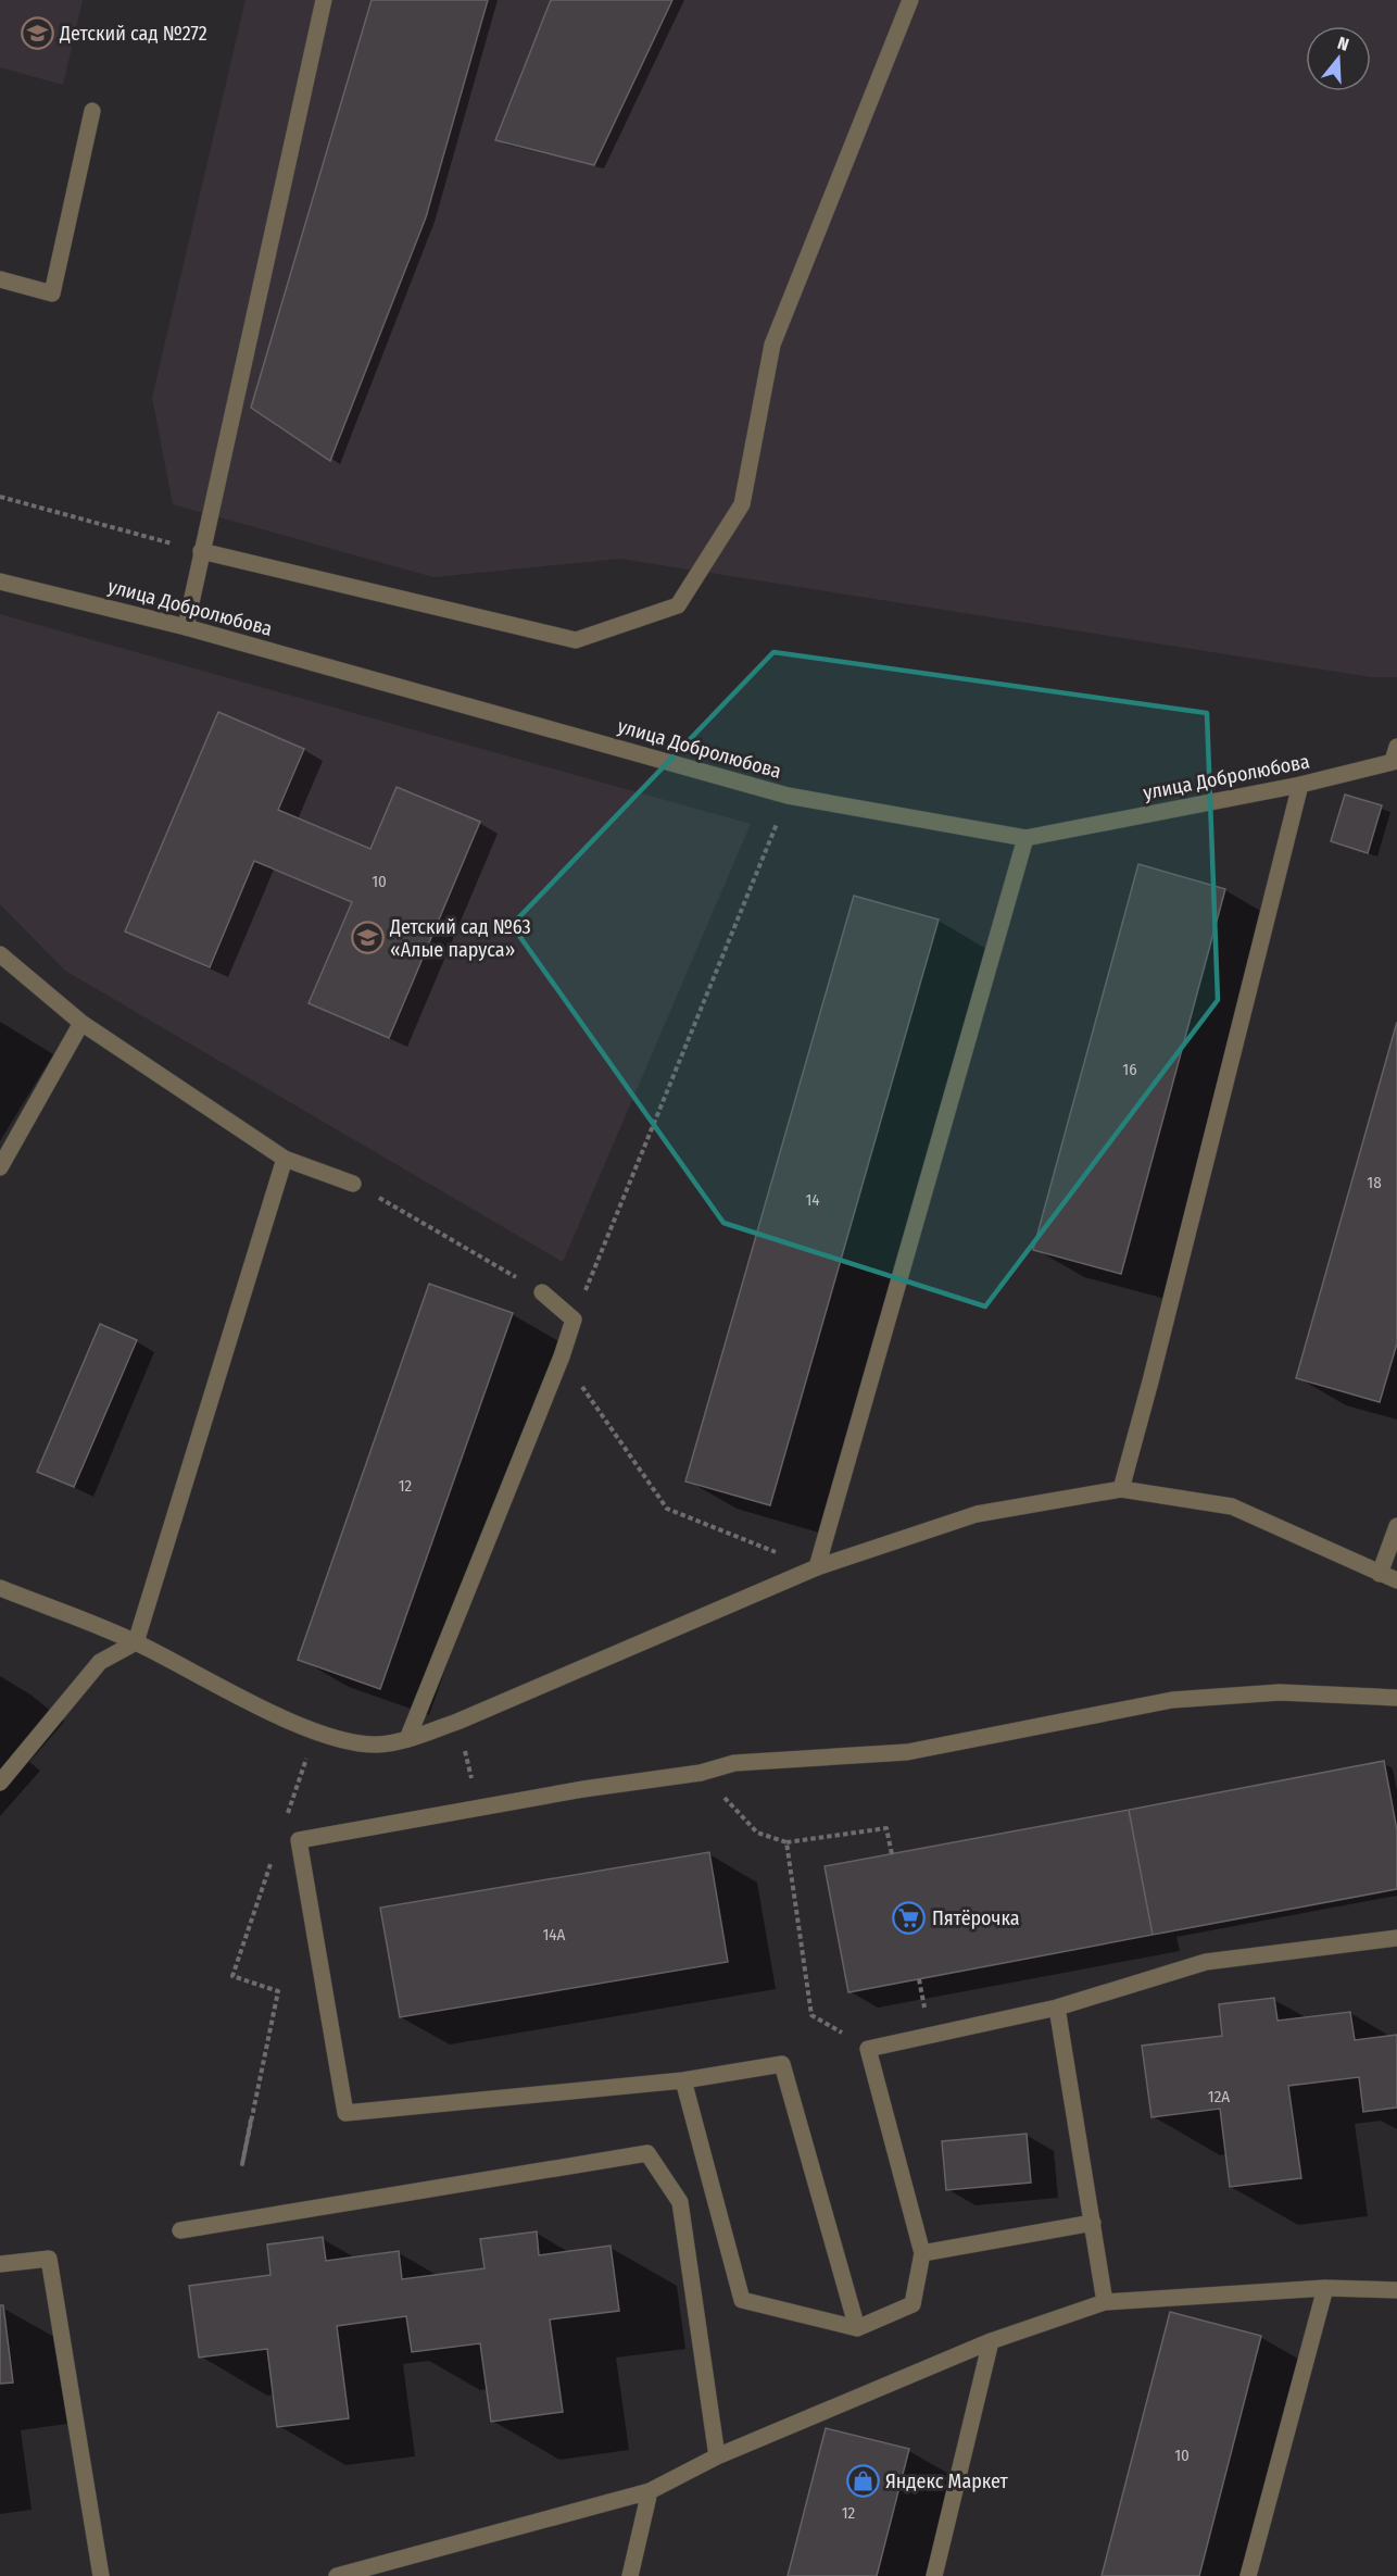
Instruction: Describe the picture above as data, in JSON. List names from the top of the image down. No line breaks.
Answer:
{"streets":{"street":["улица Добролюбова"]},"places":{"school or university":["Детский сад №272","Детский сад №63 «Алые паруса»"],"supermarket":["Пятёрочка"],"shop":["Яндекс Маркет"]},"house_numbers":["10","16","18","14","12","14А","12А","10","12"],"north":"top"}
